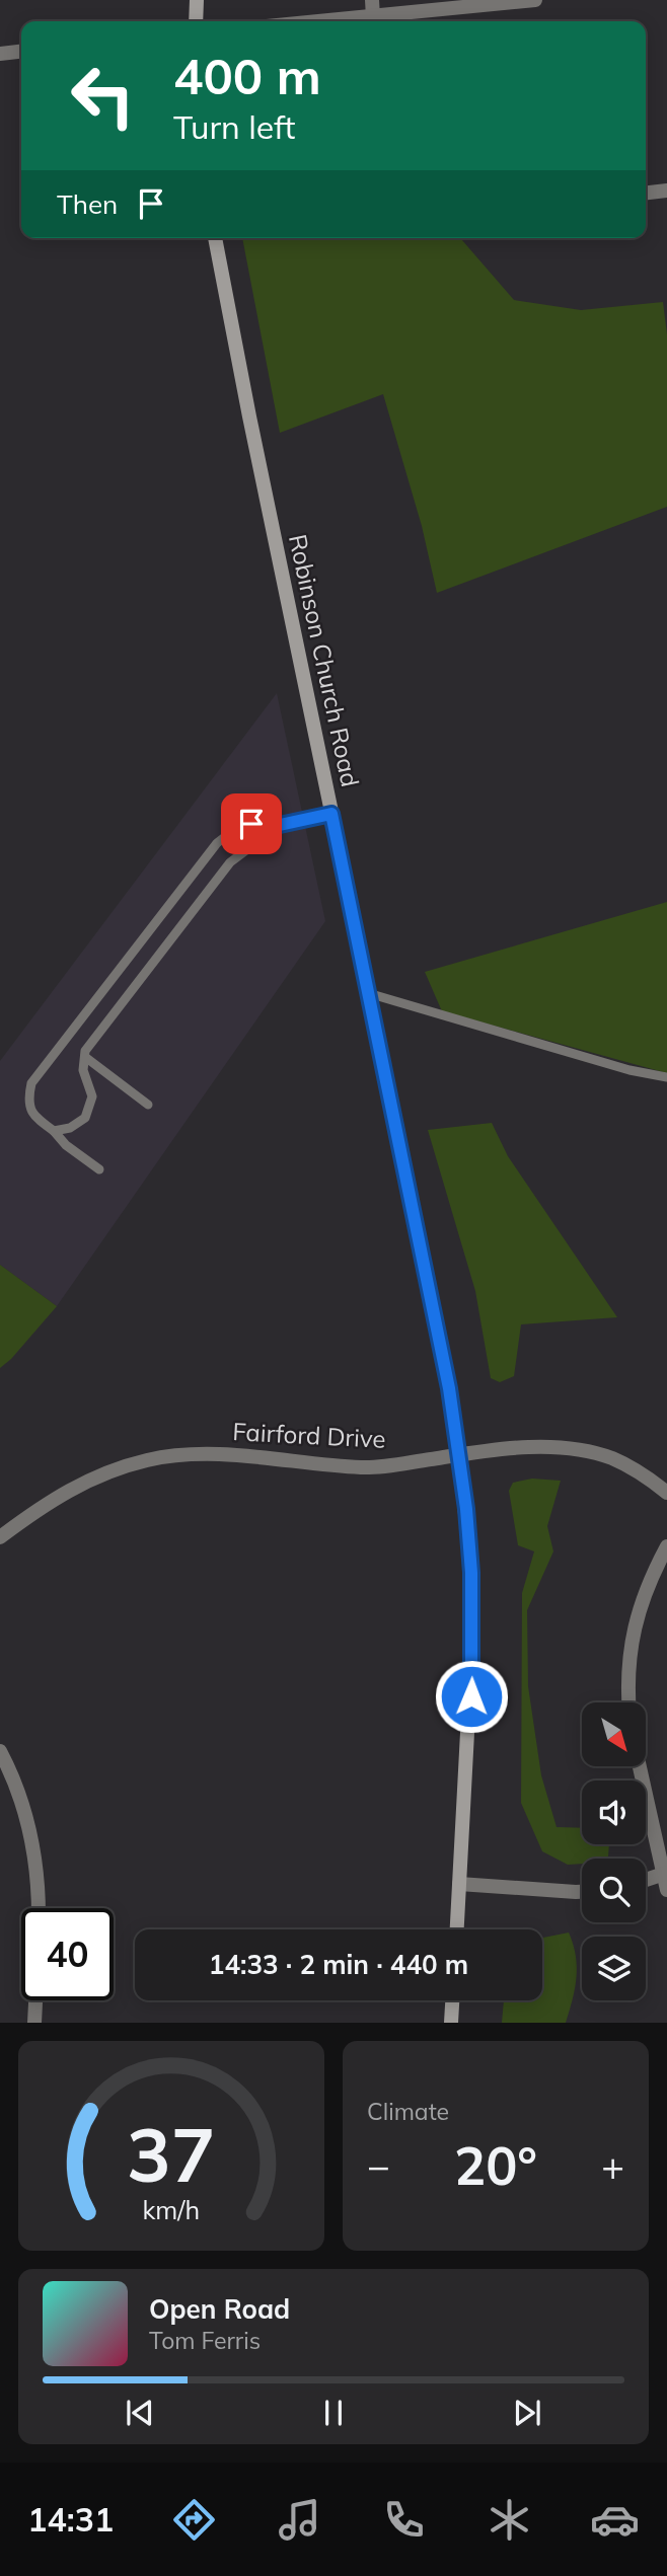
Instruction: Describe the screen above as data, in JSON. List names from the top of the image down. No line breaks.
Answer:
{"streets":{"street":["Robinson Church Road","Fairford Drive"]},"crossings":[["Robinson Church Road","Fairford Drive"]],"north":"bottom right","page":{"turn":["400 m","Turn left"],"then":"Then","limit":"40","trip":"14:33 · 2 min · 440 m","tile":"Climate","heat":["−","20°","+"],"song":["Open Road","Tom Ferris"],"tabs":"14:31","gauge":["37","km/h"]}}
